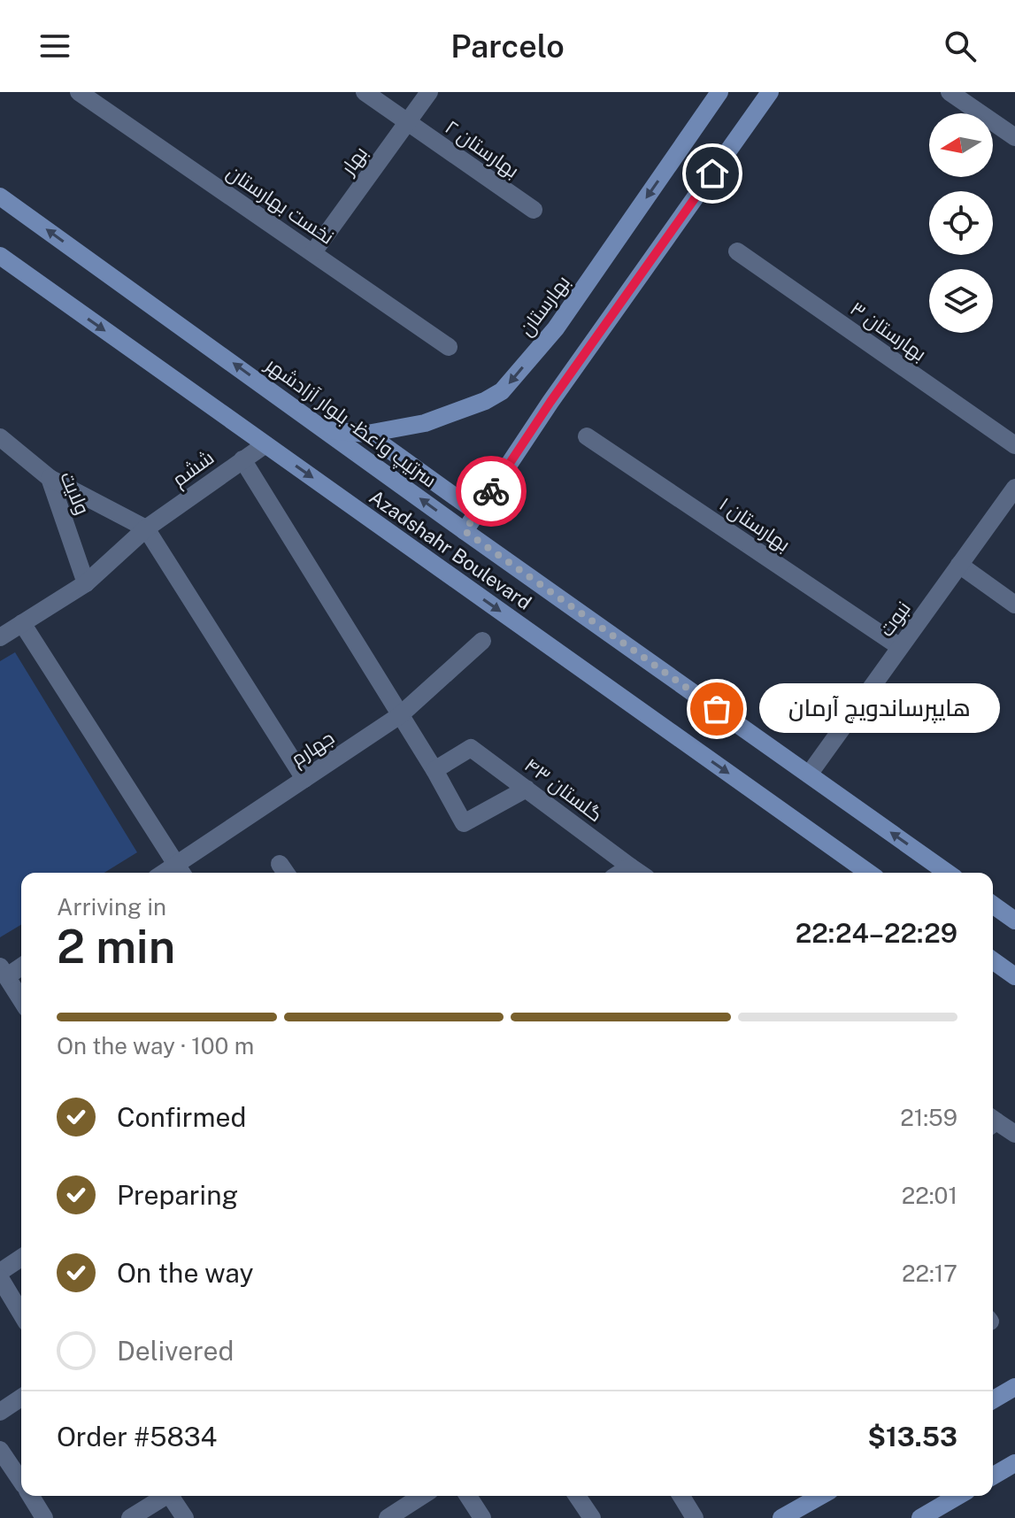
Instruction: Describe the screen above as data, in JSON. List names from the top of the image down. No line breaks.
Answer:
{"streets":{"main road":["بهارستان","سرتیپ واعظ - بلوار آزادشهر","Azadshahr Boulevard"],"street":["بهارستان ۲","بهار","نخست بهارستان","بهارستان ۳","ششم","ولایت","بهارستان ۱","نبوت","جهارم","گلستان ۴۳"]},"crossings":[["بهارستان ۲","بهار"],["بهار","نخست بهارستان"],["بهارستان","سرتیپ واعظ - بلوار آزادشهر"],["سرتیپ واعظ - بلوار آزادشهر","نبوت"],["ششم","ولایت"],["ششم","Azadshahr Boulevard"],["بهارستان ۱","نبوت"]],"one_way":["سرتیپ واعظ - بلوار آزادشهر","Azadshahr Boulevard"],"places":["هایپرساندویچ آرمان"],"north":"left","page":{"header":"Parcelo","bubble":"هایپرساندویچ آرمان","heading":["2 min","Arriving in","22:24–22:29"],"panel":["Order #5834","$13.53"],"bar":"On the way · 100 m","list":[["Confirmed","21:59"],["Preparing","22:01"],["On the way","22:17"],"Delivered"]}}
